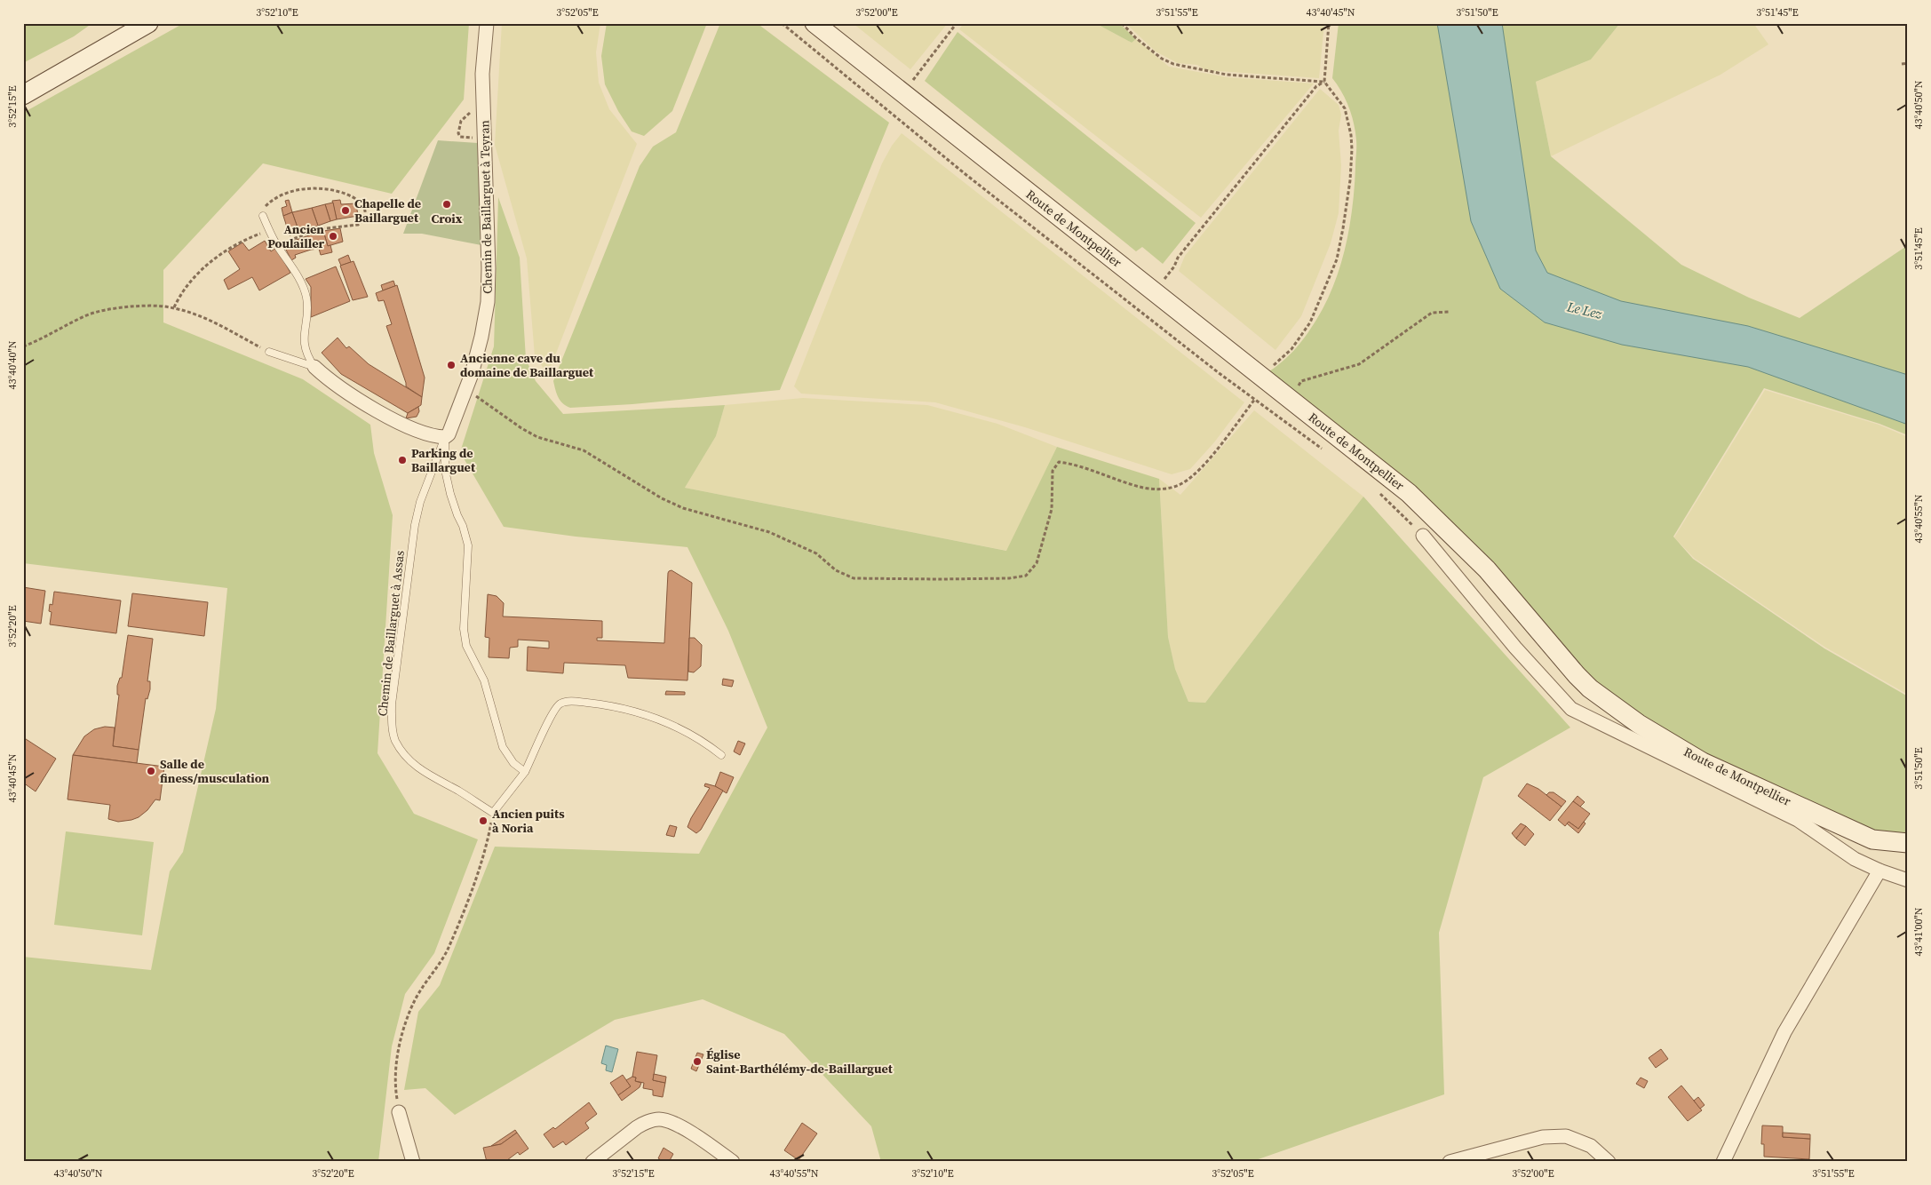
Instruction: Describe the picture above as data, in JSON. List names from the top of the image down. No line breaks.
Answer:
{"streets":{"main road":["Route de Montpellier"],"street":["Chemin de Baillarguet à Teyran"],"lane":["Chemin de Baillarguet à Assas"]},"crossings":[["Chemin de Baillarguet à Teyran","Chemin de Baillarguet à Assas"]],"water":["Le Lez"],"places":["Croix","Chapelle de Baillarguet","Ancien Poulailler","Ancienne cave du domaine de Baillarguet","Parking de Baillarguet","Salle de finess/musculation","Ancien puits à Noria","Église Saint-Barthélémy-de-Baillarguet"],"coordinates":["3°52'10\"E","3°52'05\"E","3°52'00\"E","3°51'55\"E","43°40'45\"N","3°51'50\"E","3°51'45\"E","43°40'50\"N","3°52'15\"E","43°40'40\"N","43°40'55\"N","3°52'20\"E","43°41'00\"N"]}
